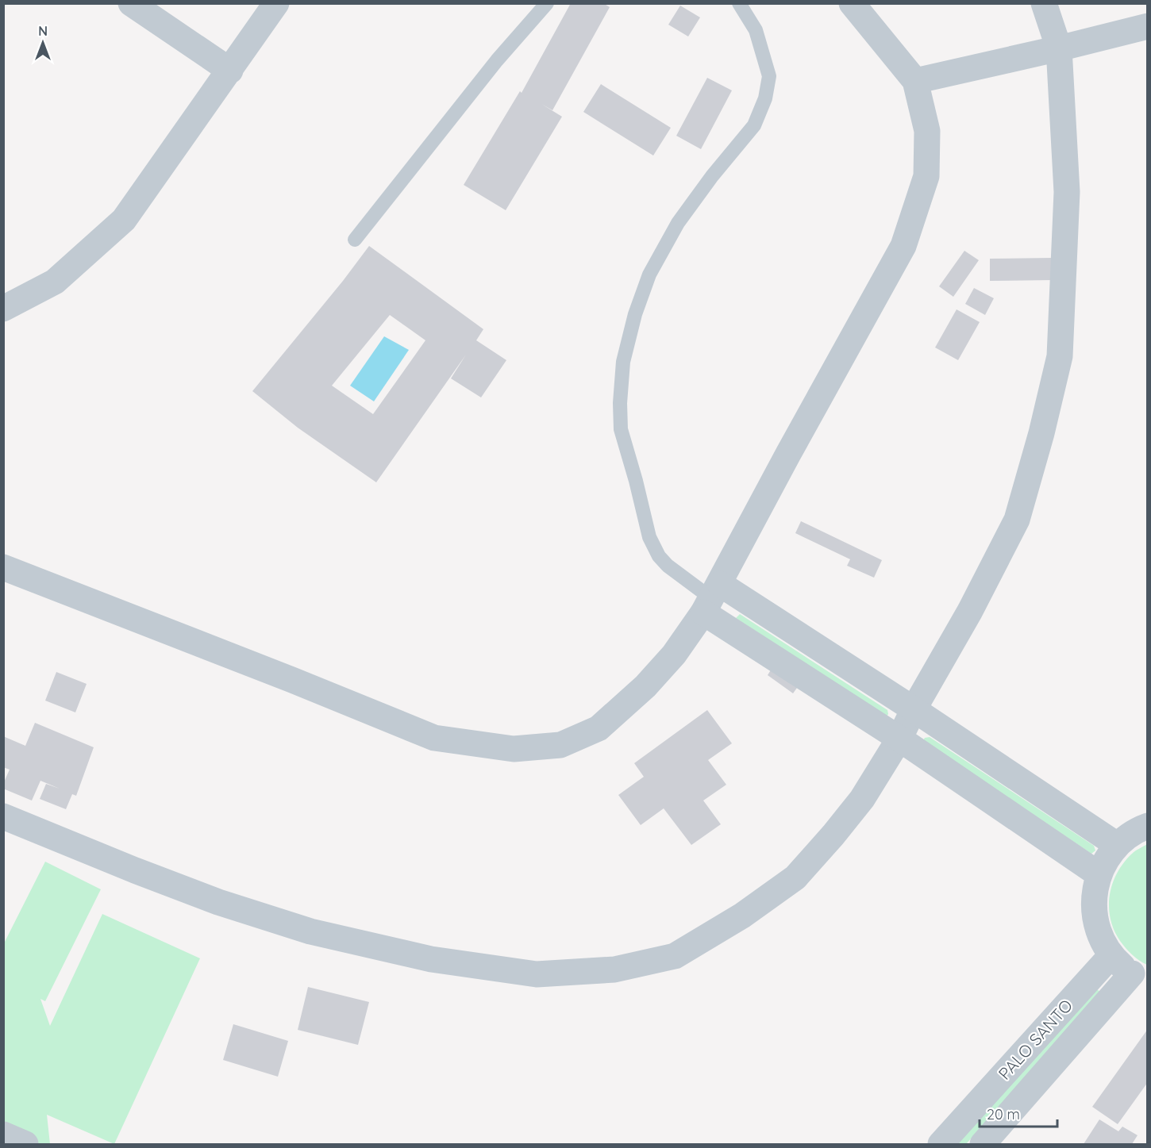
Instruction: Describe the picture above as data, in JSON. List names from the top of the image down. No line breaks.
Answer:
{"streets":{"street":["PALO SANTO"]},"scale_bar":"20 m","north":"top"}
